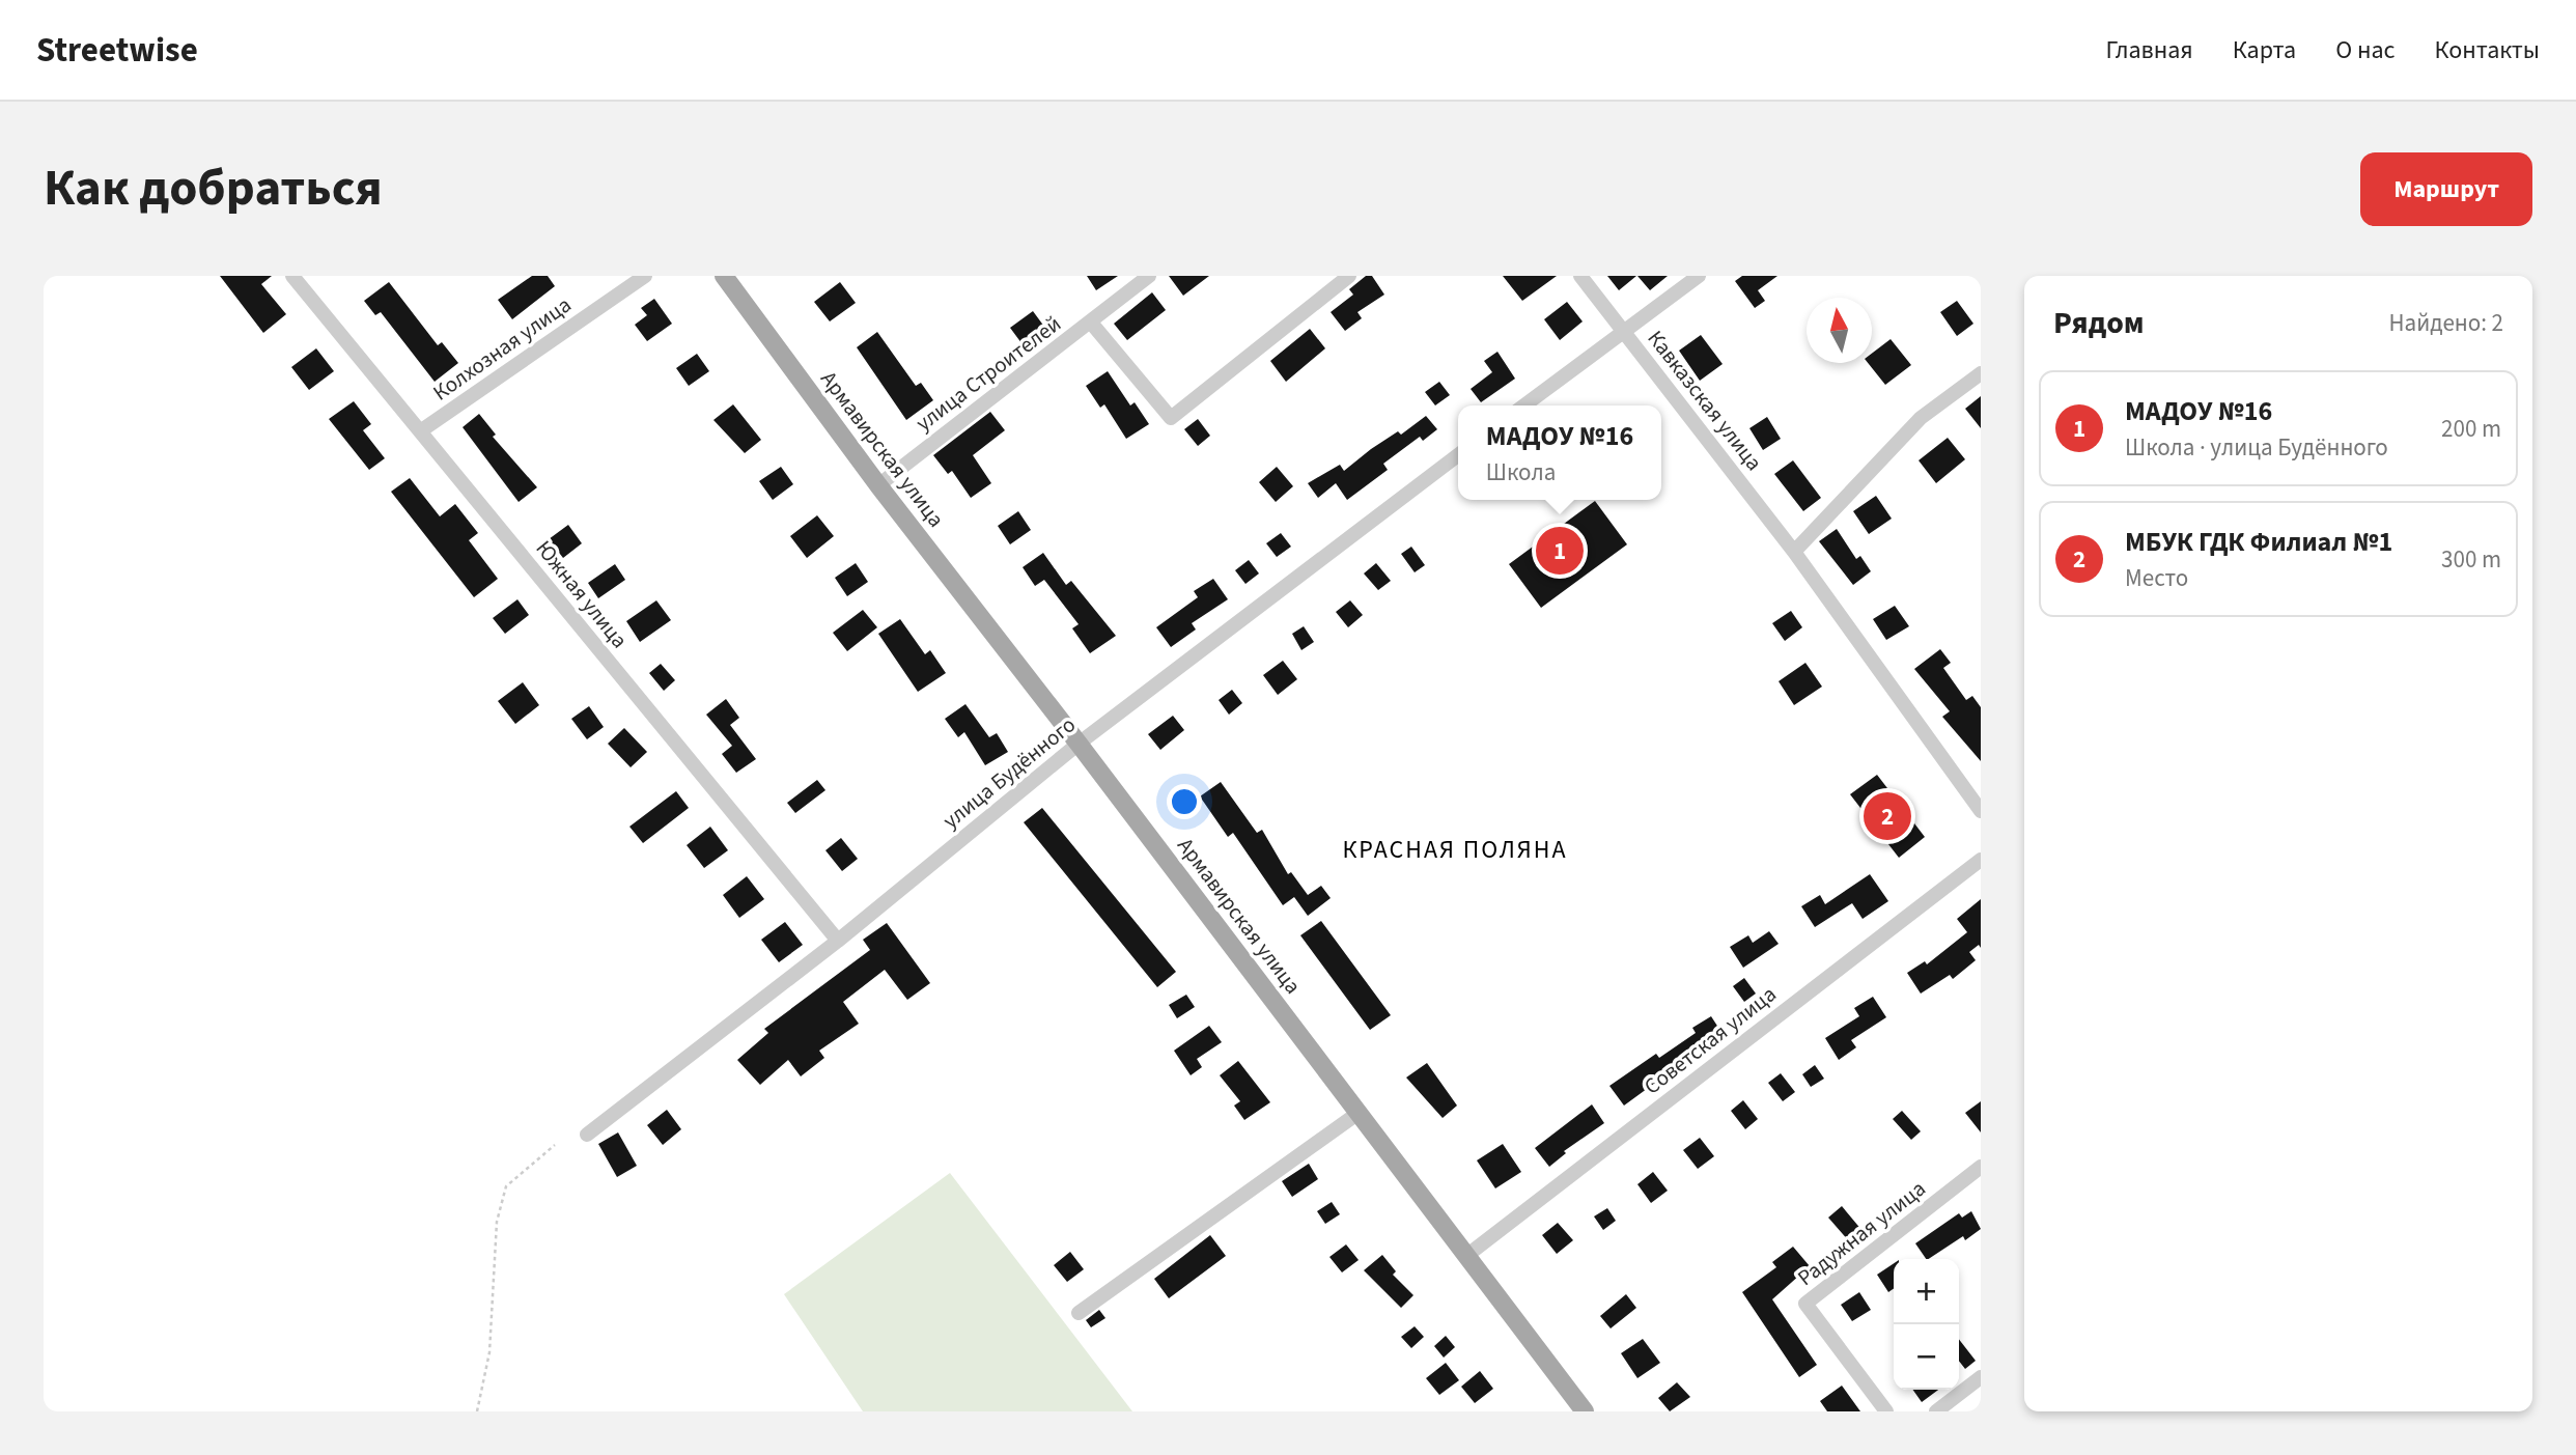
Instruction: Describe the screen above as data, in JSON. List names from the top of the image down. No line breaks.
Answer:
{"streets":{"main road":["Армавирская улица"],"street":["Колхозная улица","улица Строителей","Кавказская улица","Южная улица","улица Будённого","Советская улица","Радужная улица"]},"crossings":[["Колхозная улица","Южная улица"],["улица Строителей","Армавирская улица"],["Армавирская улица","улица Будённого"],["Армавирская улица","Советская улица"],["Южная улица","улица Будённого"]],"districts":["КРАСНАЯ ПОЛЯНА"],"north":"top","page":{"header":"Streetwise","nav":["Главная","Карта","О нас","Контакты"],"title":"Как добраться","buttons":"Маршрут","heading":["Рядом","Найдено: 2"],"list":[{"mark":"1","name":"МАДОУ №16","note":"Школа · улица Будённого","value":"200 m"},{"mark":"2","name":"МБУК ГДК Филиал №1","note":"Место","value":"300 m"}],"popup":["МАДОУ №16","Школа"],"pins":["1","2"],"map_buttons":["+","−"]}}
